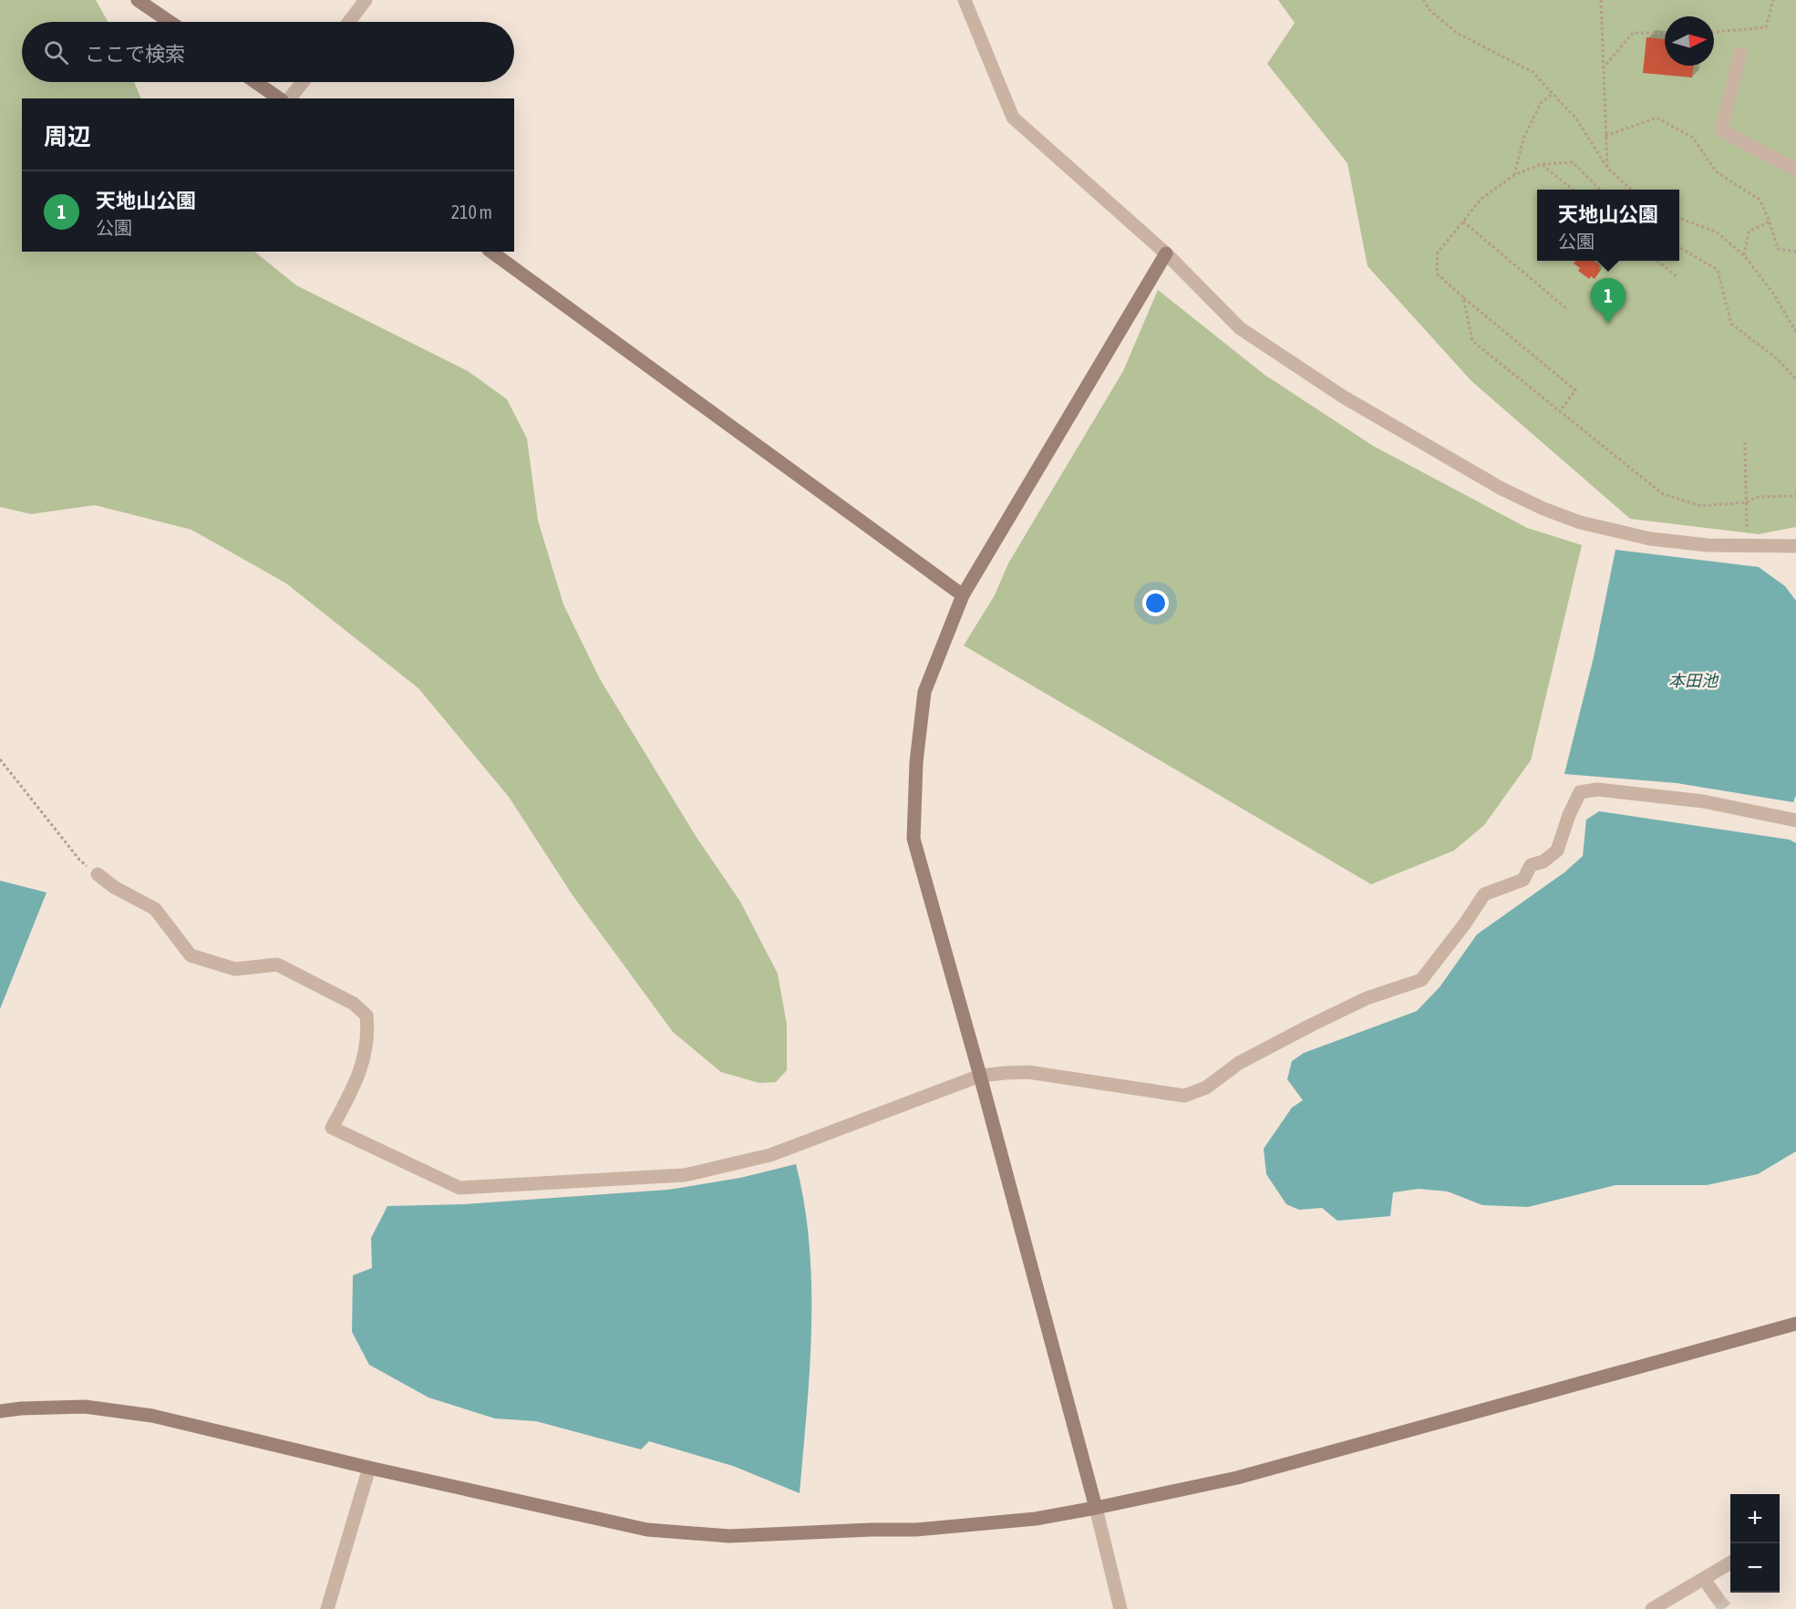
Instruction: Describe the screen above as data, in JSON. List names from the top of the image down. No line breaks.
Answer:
{"water":["本田池"],"north":"right","page":{"search":"ここで検索","heading":"周辺","list":[{"mark":"1","name":"天地山公園","note":"公園","value":"210 m"}],"popup":["天地山公園","公園"],"pins":"1","map_buttons":["+","−"]}}
